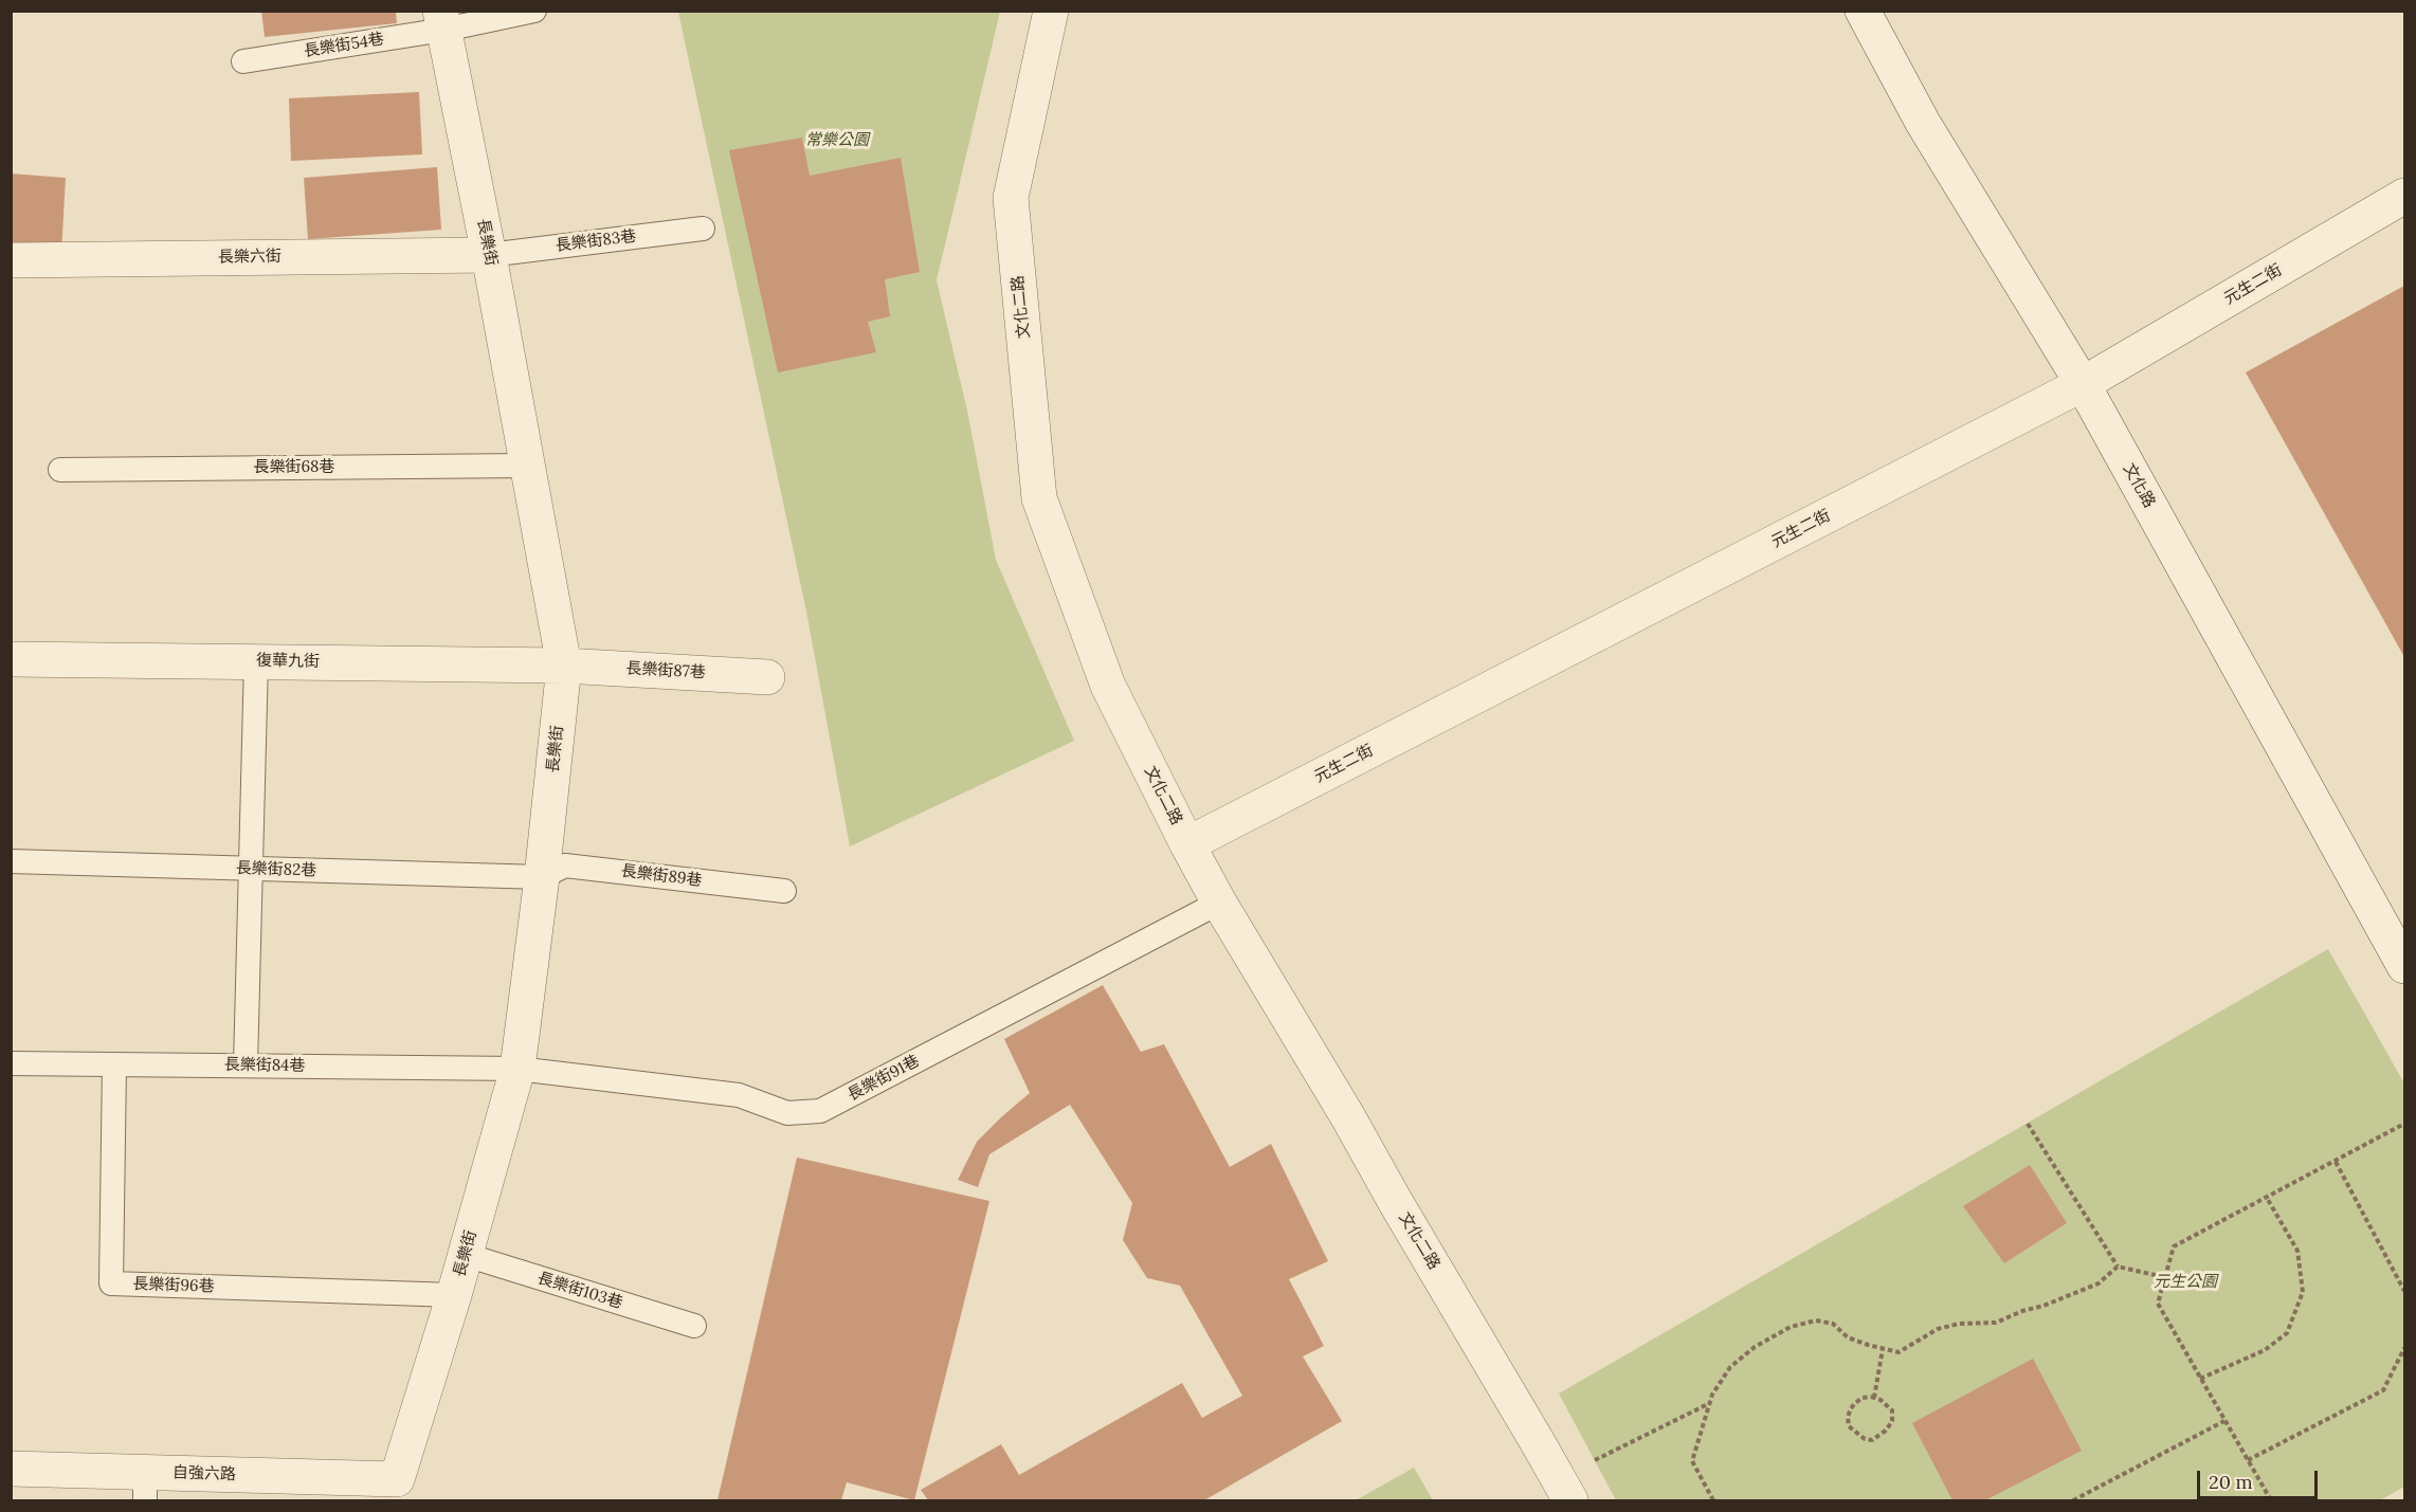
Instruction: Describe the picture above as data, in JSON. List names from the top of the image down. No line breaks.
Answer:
{"streets":{"street":["長樂街","長樂六街","元生二街","文化二路","文化路","復華九街","長樂街87巷","自強六路"],"lane":["長樂街54巷","長樂街83巷","長樂街68巷","長樂街82巷","長樂街89巷","長樂街84巷","長樂街91巷","長樂街96巷","長樂街103巷"]},"crossings":[["長樂街54巷","長樂街"],["長樂街83巷","長樂街"],["長樂街83巷","長樂六街"],["長樂街","長樂六街"],["長樂街","長樂街68巷"],["長樂街","復華九街"],["長樂街","長樂街87巷"],["長樂街","長樂街82巷"],["長樂街","長樂街89巷"],["長樂街","長樂街84巷"],["長樂街","長樂街91巷"],["長樂街","長樂街96巷"],["長樂街","長樂街103巷"],["長樂街","自強六路"],["元生二街","文化二路"],["元生二街","文化路"],["文化二路","長樂街91巷"],["復華九街","長樂街87巷"],["長樂街82巷","長樂街89巷"],["長樂街84巷","長樂街91巷"],["長樂街84巷","長樂街96巷"]],"parks":["常樂公園","元生公園"],"scale_bar":"20 m"}
